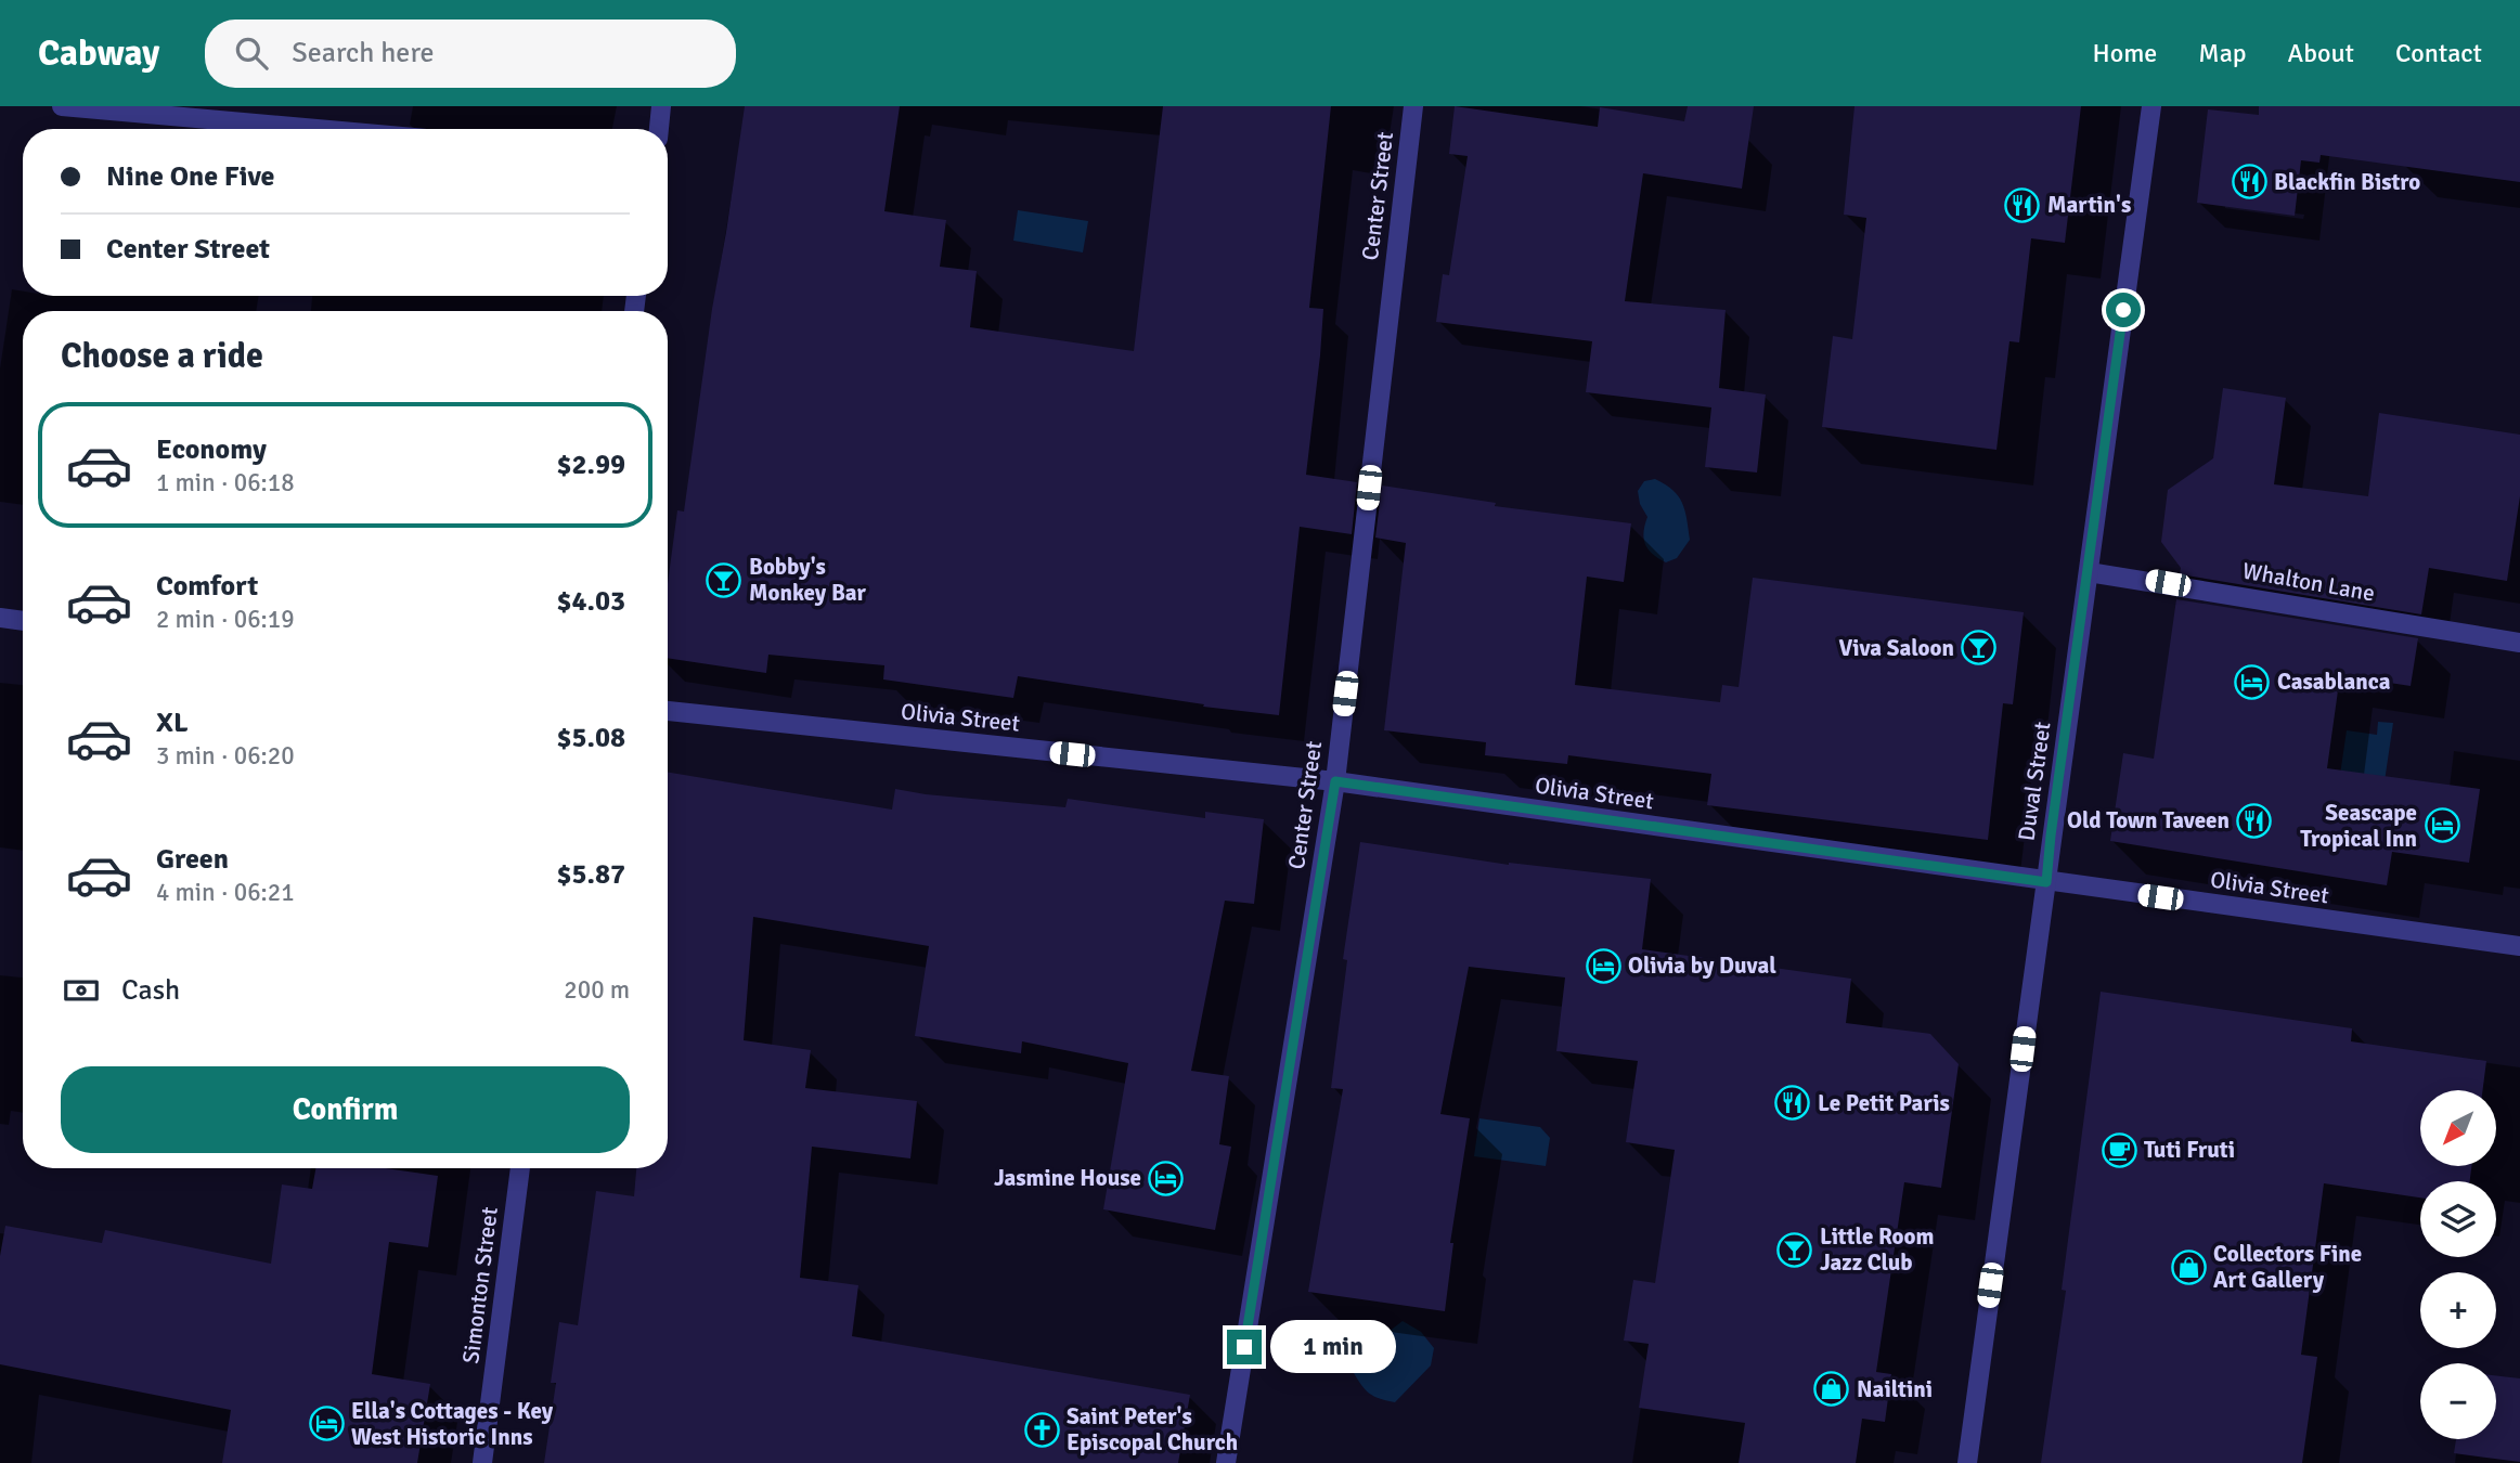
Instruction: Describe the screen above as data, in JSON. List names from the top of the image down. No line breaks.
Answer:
{"streets":{"street":["Center Street","Whalton Lane","Olivia Street","Duval Street","Simonton Street"]},"crossings":[["Center Street","Olivia Street"],["Whalton Lane","Duval Street"],["Olivia Street","Duval Street"]],"places":{"restaurant":["Blackfin Bistro","Martin's","Old Town Taveen","Le Petit Paris"],"bar":["Bobby's Monkey Bar","Viva Saloon","Little Room Jazz Club"],"hotel":["Casablanca","Seascape Tropical Inn","Olivia by Duval","Jasmine House","Ella's Cottages - Key West Historic Inns"],"cafe":["Tuti Fruti"],"shop":["Collectors Fine Art Gallery","Nailtini"],"church":["Saint Peter's Episcopal Church"]},"north":"bottom left","page":{"header":"Cabway","search":"Search here","nav":["Home","Map","About","Contact"],"banner":["Nine One Five","Center Street"],"heading":"Choose a ride","list":[{"name":"Economy","note":"1 min · 06:18","value":"$2.99"},{"name":"Comfort","note":"2 min · 06:19","value":"$4.03"},{"name":"XL","note":"3 min · 06:20","value":"$5.08"},{"name":"Green","note":"4 min · 06:21","value":"$5.87"}],"pay":["Cash","200 m"],"buttons":"Confirm","map_buttons":["+","−"],"bubble":"1 min"}}
